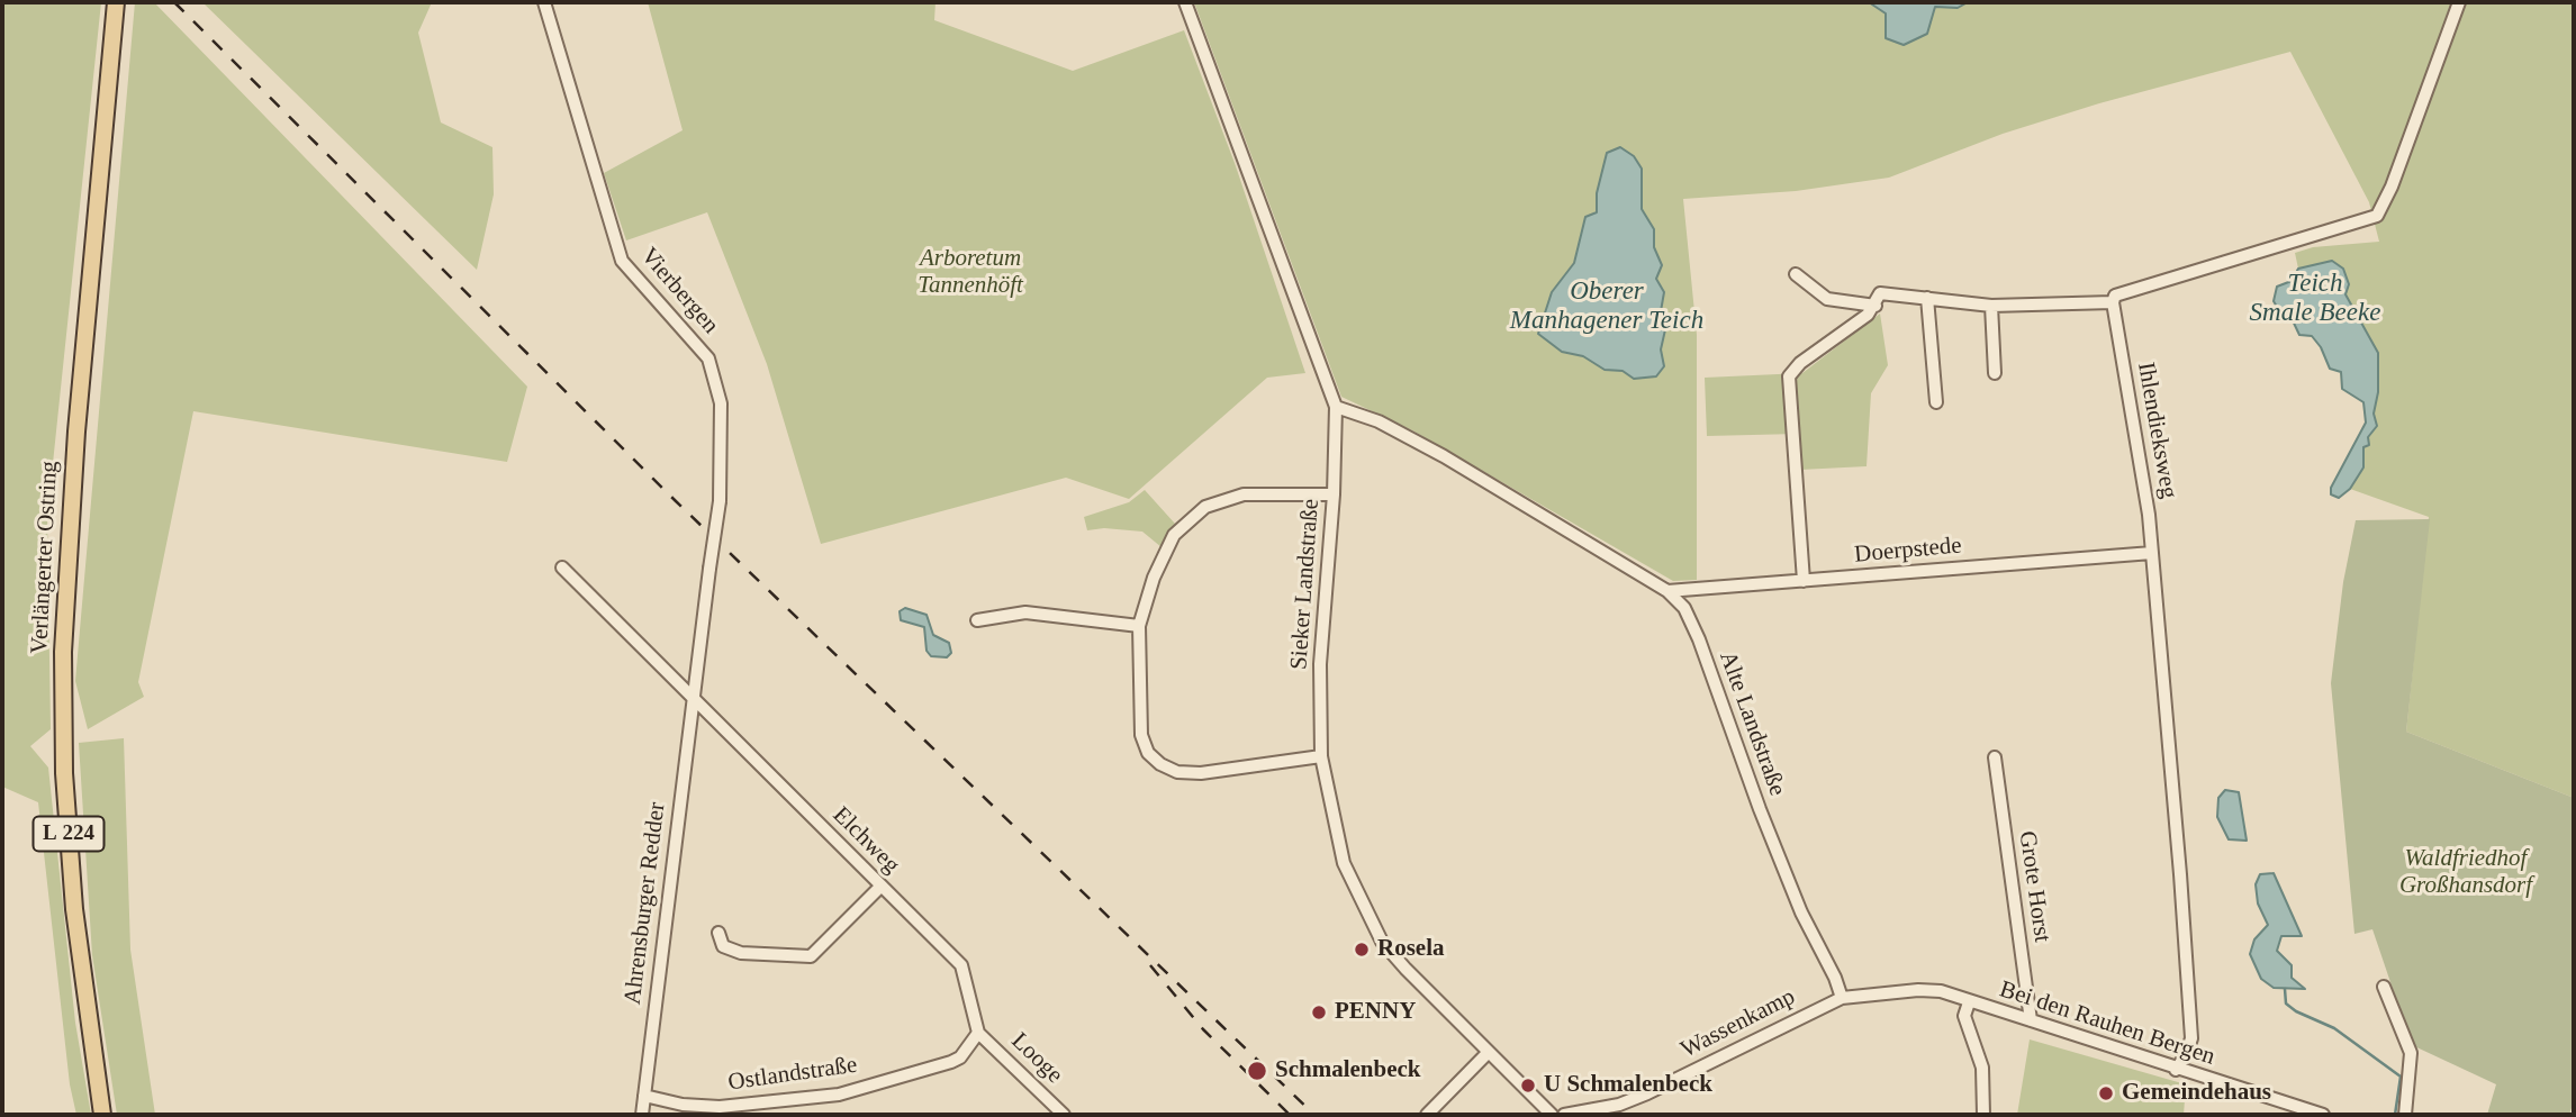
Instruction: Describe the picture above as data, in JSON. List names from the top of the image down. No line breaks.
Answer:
{"streets":{"main road":["Verlängerter Ostring","L 224"],"street":["Vierbergen","Ihlendieksweg","Doerpstede","Sieker Landstraße","Alte Landstraße","Elchweg","Grote Horst","Ahrensburger Redder","Wassenkamp","Bei den Rauhen Bergen","Looge","Ostlandstraße"]},"crossings":[["Vierbergen","Ahrensburger Redder"],["Ihlendieksweg","Doerpstede"],["Ihlendieksweg","Bei den Rauhen Bergen"],["Doerpstede","Alte Landstraße"],["Sieker Landstraße","Alte Landstraße"],["Alte Landstraße","Wassenkamp"],["Elchweg","Ahrensburger Redder"],["Elchweg","Looge"],["Elchweg","Ostlandstraße"],["Grote Horst","Bei den Rauhen Bergen"],["Ahrensburger Redder","Ostlandstraße"],["Looge","Ostlandstraße"]],"water":["Teich Smale Beeke","Oberer Manhagener Teich"],"parks":["Arboretum Tannenhöft","Waldfriedhof Großhansdorf"],"places":["Rosela","PENNY","Schmalenbeck","U Schmalenbeck","Gemeindehaus"]}
